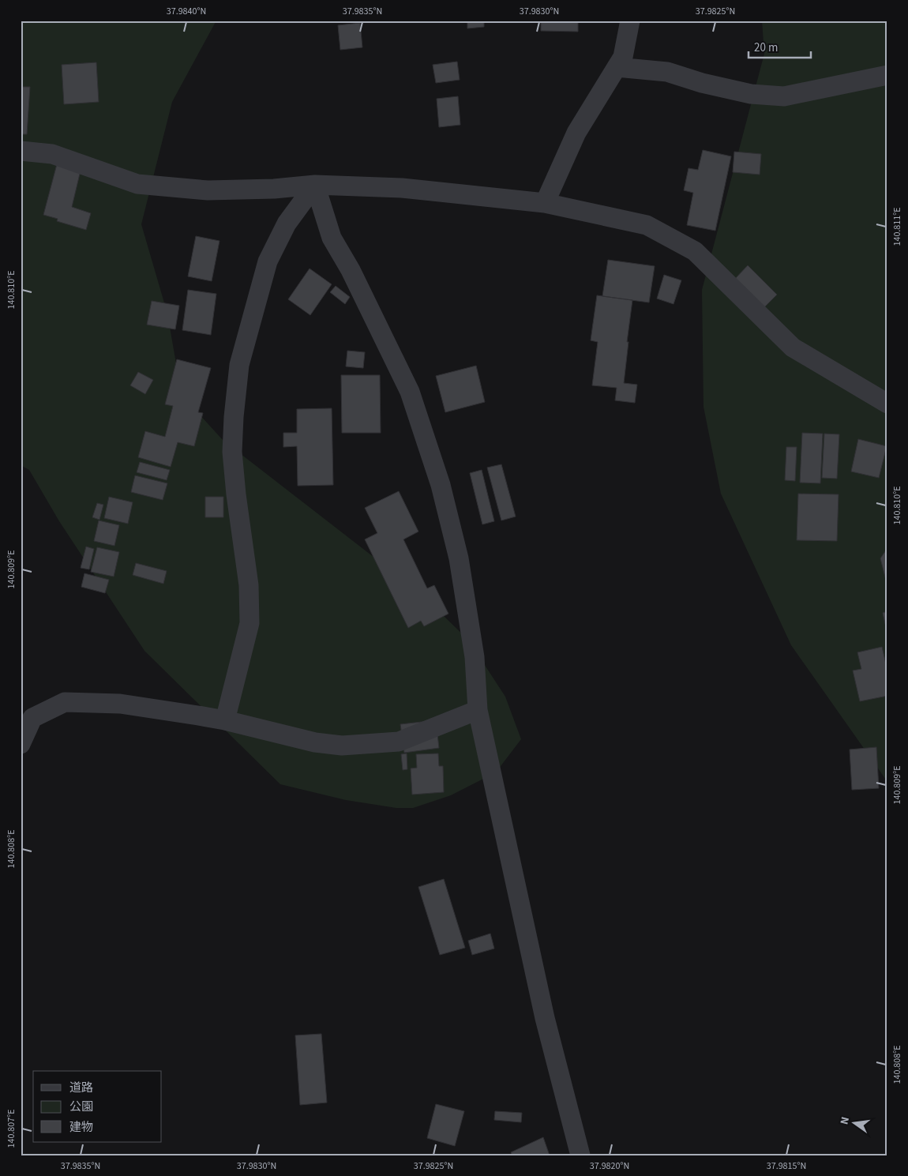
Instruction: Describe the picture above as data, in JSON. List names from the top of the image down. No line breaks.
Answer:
{"legend":["道路","公園","建物"],"scale_bar":"20 m","north":"left","coordinates":["37.9840°N","37.9835°N","37.9830°N","37.9825°N","140.811°E","140.810°E","140.809°E","140.808°E","140.807°E","37.9820°N","37.9815°N"]}
